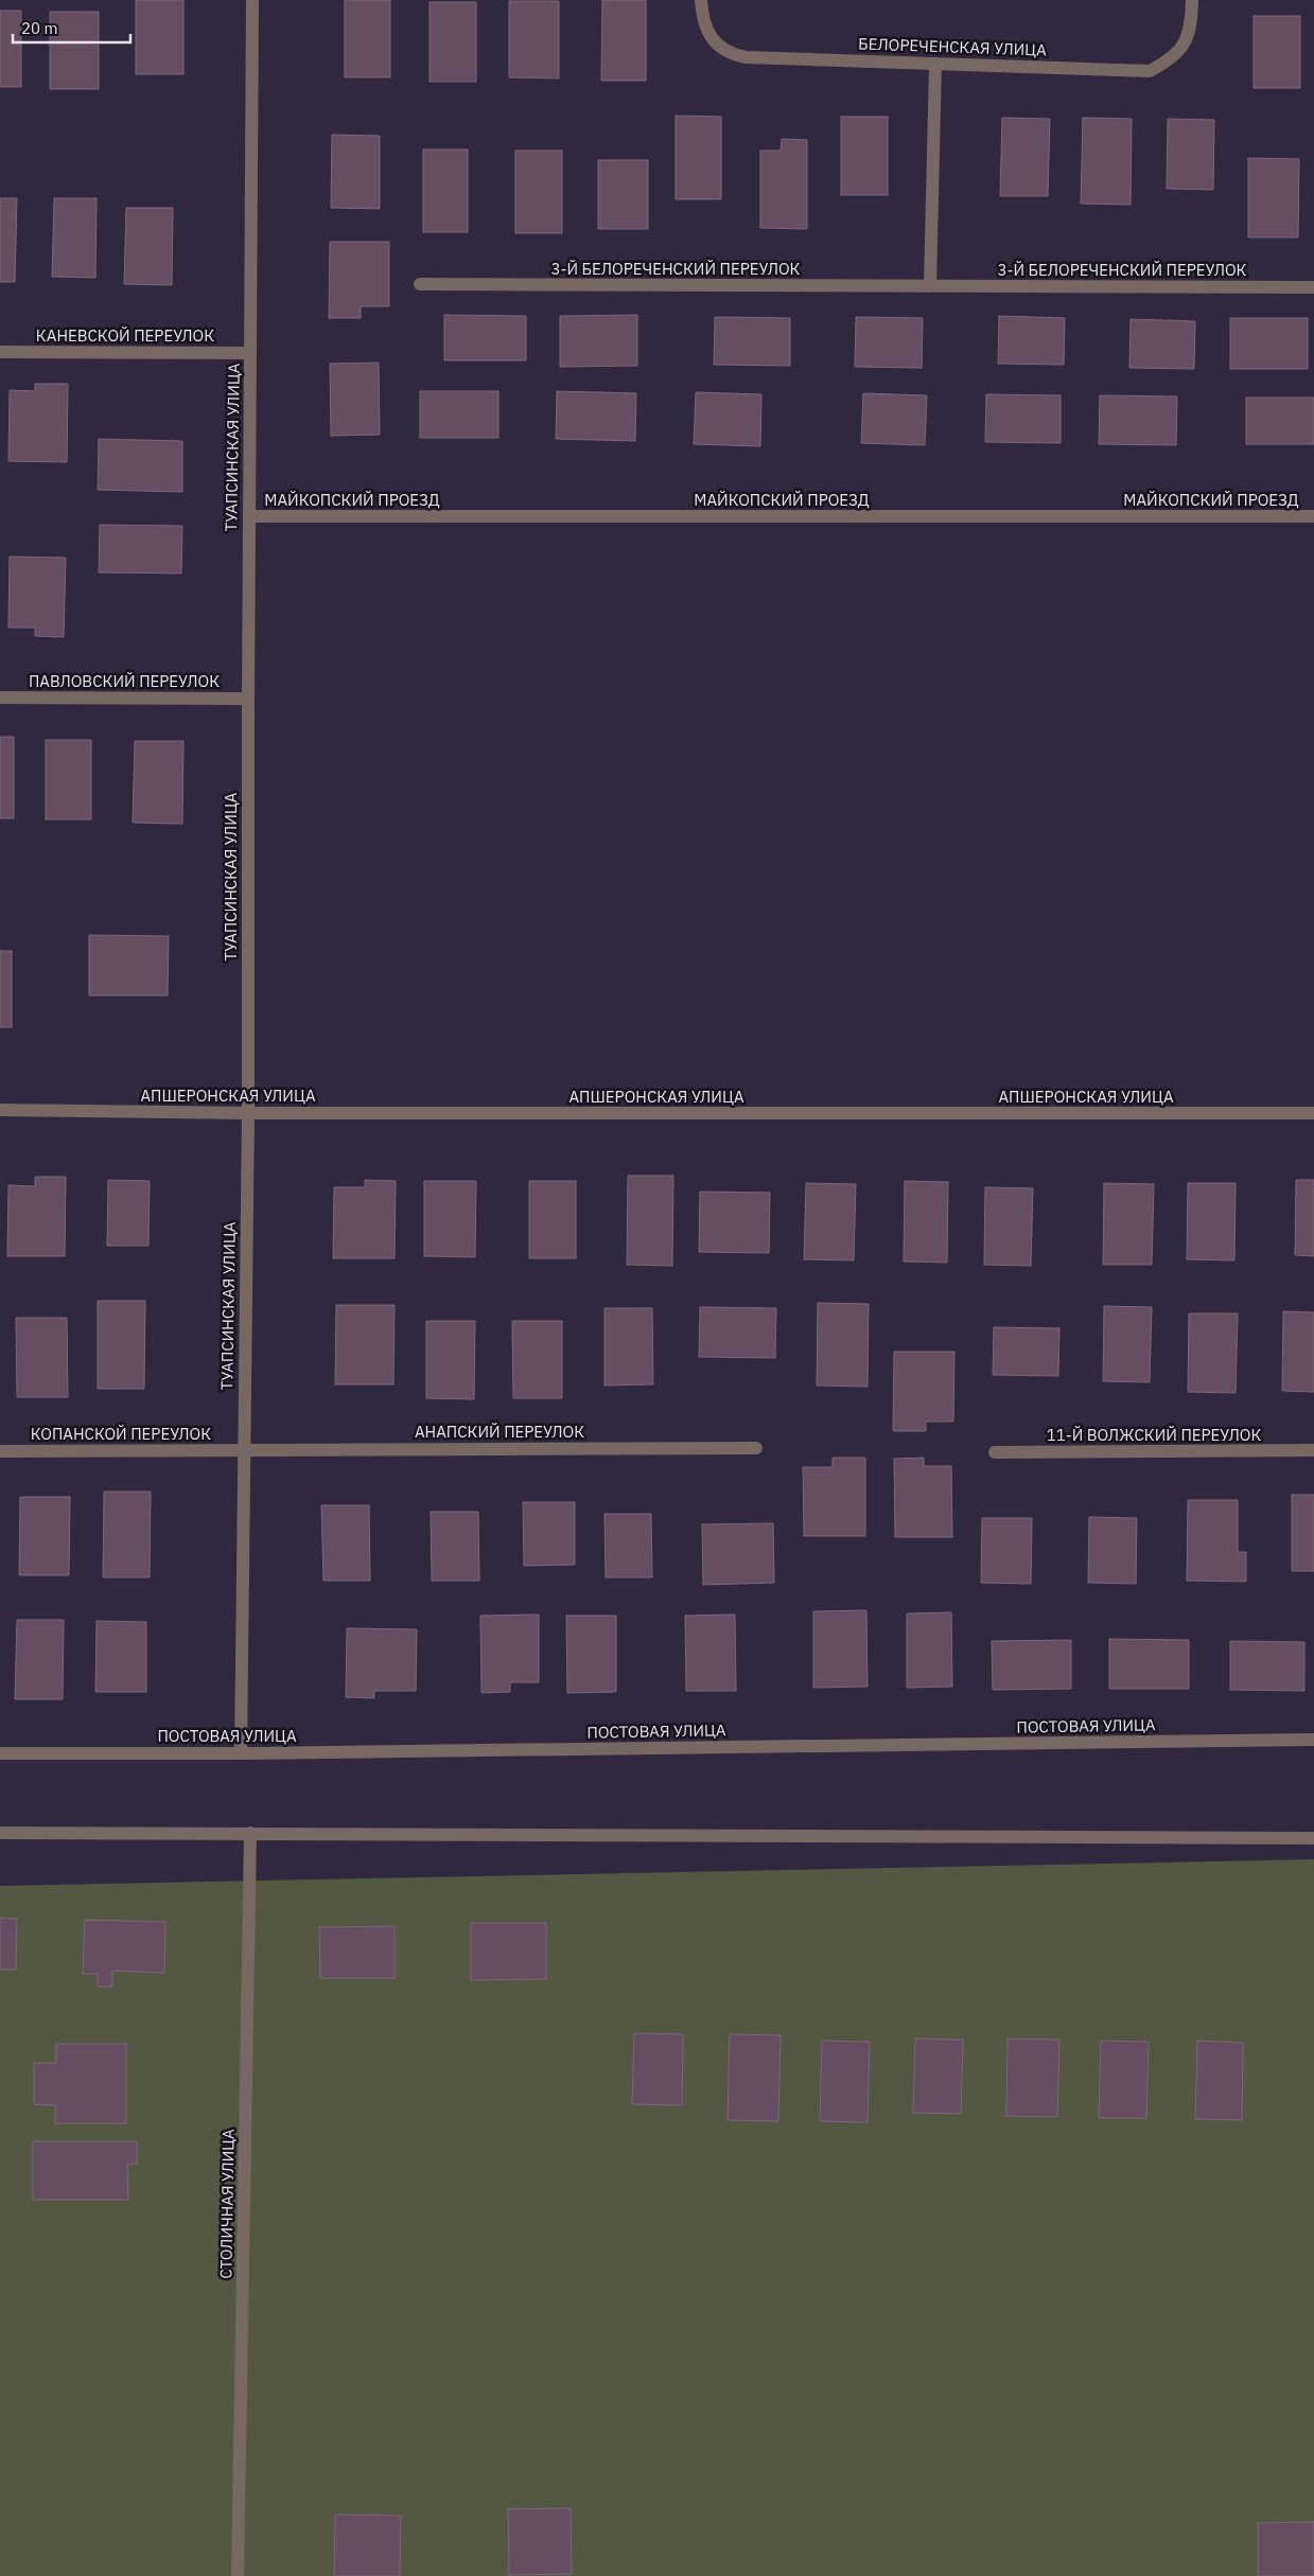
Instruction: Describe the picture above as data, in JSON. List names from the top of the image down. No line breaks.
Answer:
{"streets":{"street":["БЕЛОРЕЧЕНСКАЯ УЛИЦА","3-Й БЕЛОРЕЧЕНСКИЙ ПЕРЕУЛОК","КАНЕВСКОЙ ПЕРЕУЛОК","ТУАПСИНСКАЯ УЛИЦА","МАЙКОПСКИЙ ПРОЕЗД","ПАВЛОВСКИЙ ПЕРЕУЛОК","АПШЕРОНСКАЯ УЛИЦА","АНАПСКИЙ ПЕРЕУЛОК","КОПАНСКОЙ ПЕРЕУЛОК","11-Й ВОЛЖСКИЙ ПЕРЕУЛОК","ПОСТОВАЯ УЛИЦА","СТОЛИЧНАЯ УЛИЦА"]},"crossings":[["КАНЕВСКОЙ ПЕРЕУЛОК","ТУАПСИНСКАЯ УЛИЦА"],["ТУАПСИНСКАЯ УЛИЦА","МАЙКОПСКИЙ ПРОЕЗД"],["ТУАПСИНСКАЯ УЛИЦА","ПАВЛОВСКИЙ ПЕРЕУЛОК"],["ТУАПСИНСКАЯ УЛИЦА","АПШЕРОНСКАЯ УЛИЦА"],["ТУАПСИНСКАЯ УЛИЦА","АНАПСКИЙ ПЕРЕУЛОК"],["ТУАПСИНСКАЯ УЛИЦА","КОПАНСКОЙ ПЕРЕУЛОК"],["ТУАПСИНСКАЯ УЛИЦА","ПОСТОВАЯ УЛИЦА"],["АНАПСКИЙ ПЕРЕУЛОК","КОПАНСКОЙ ПЕРЕУЛОК"]],"scale_bar":"20 m"}
